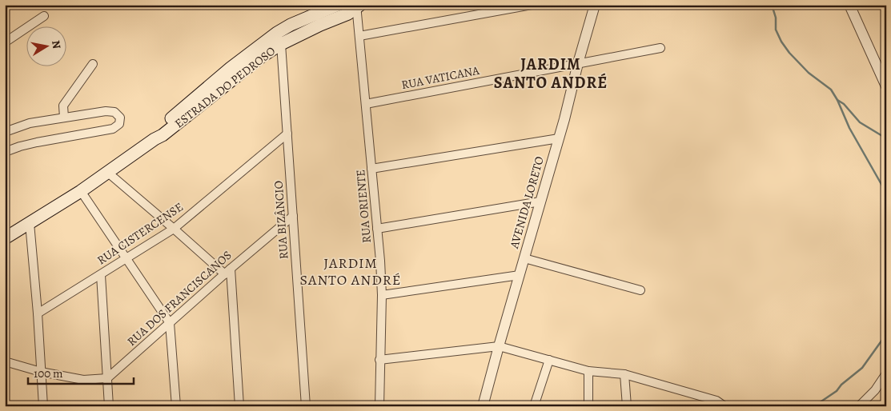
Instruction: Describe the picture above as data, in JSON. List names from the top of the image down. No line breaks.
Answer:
{"streets":{"main road":["ESTRADA DO PEDROSO"],"street":["RUA VATICANA","AVENIDA LORETO","RUA ORIENTE","RUA BIZÂNCIO","RUA CISTERCENSE","RUA DOS FRANCISCANOS"]},"crossings":[["RUA VATICANA","AVENIDA LORETO"],["RUA VATICANA","RUA ORIENTE"],["ESTRADA DO PEDROSO","RUA ORIENTE"],["ESTRADA DO PEDROSO","RUA BIZÂNCIO"],["RUA BIZÂNCIO","RUA CISTERCENSE"],["RUA BIZÂNCIO","RUA DOS FRANCISCANOS"]],"districts":["JARDIM SANTO ANDRÉ","JARDIM SANTO ANDRÉ"],"scale_bar":"100 m","north":"right"}
